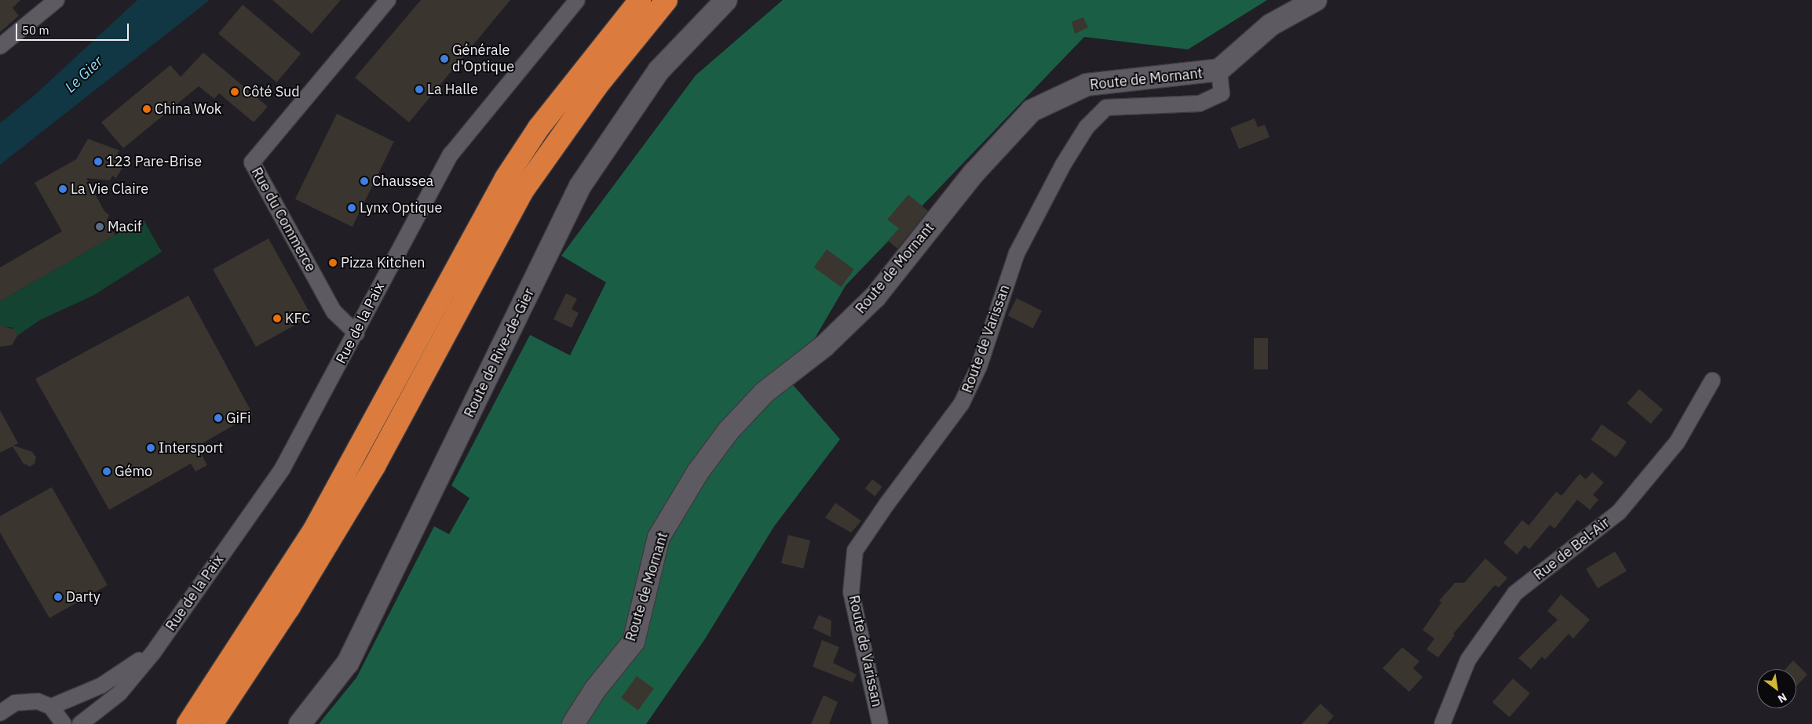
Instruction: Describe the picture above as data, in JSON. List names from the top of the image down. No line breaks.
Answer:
{"streets":{"main road":["Route de Mornant","Route de Rive-de-Gier"],"street":["Rue du Commerce","Rue de la Paix","Route de Varissan","Rue de Bel-Air"]},"crossings":[["Route de Mornant","Route de Varissan"],["Rue du Commerce","Rue de la Paix"]],"water":["Le Gier"],"places":["Générale d'Optique","La Halle","Côté Sud","China Wok","123 Pare-Brise","Chaussea","La Vie Claire","Lynx Optique","Macif","Pizza Kitchen","KFC","GiFi","Intersport","Gémo","Darty"],"scale_bar":"50 m","north":"bottom right"}
